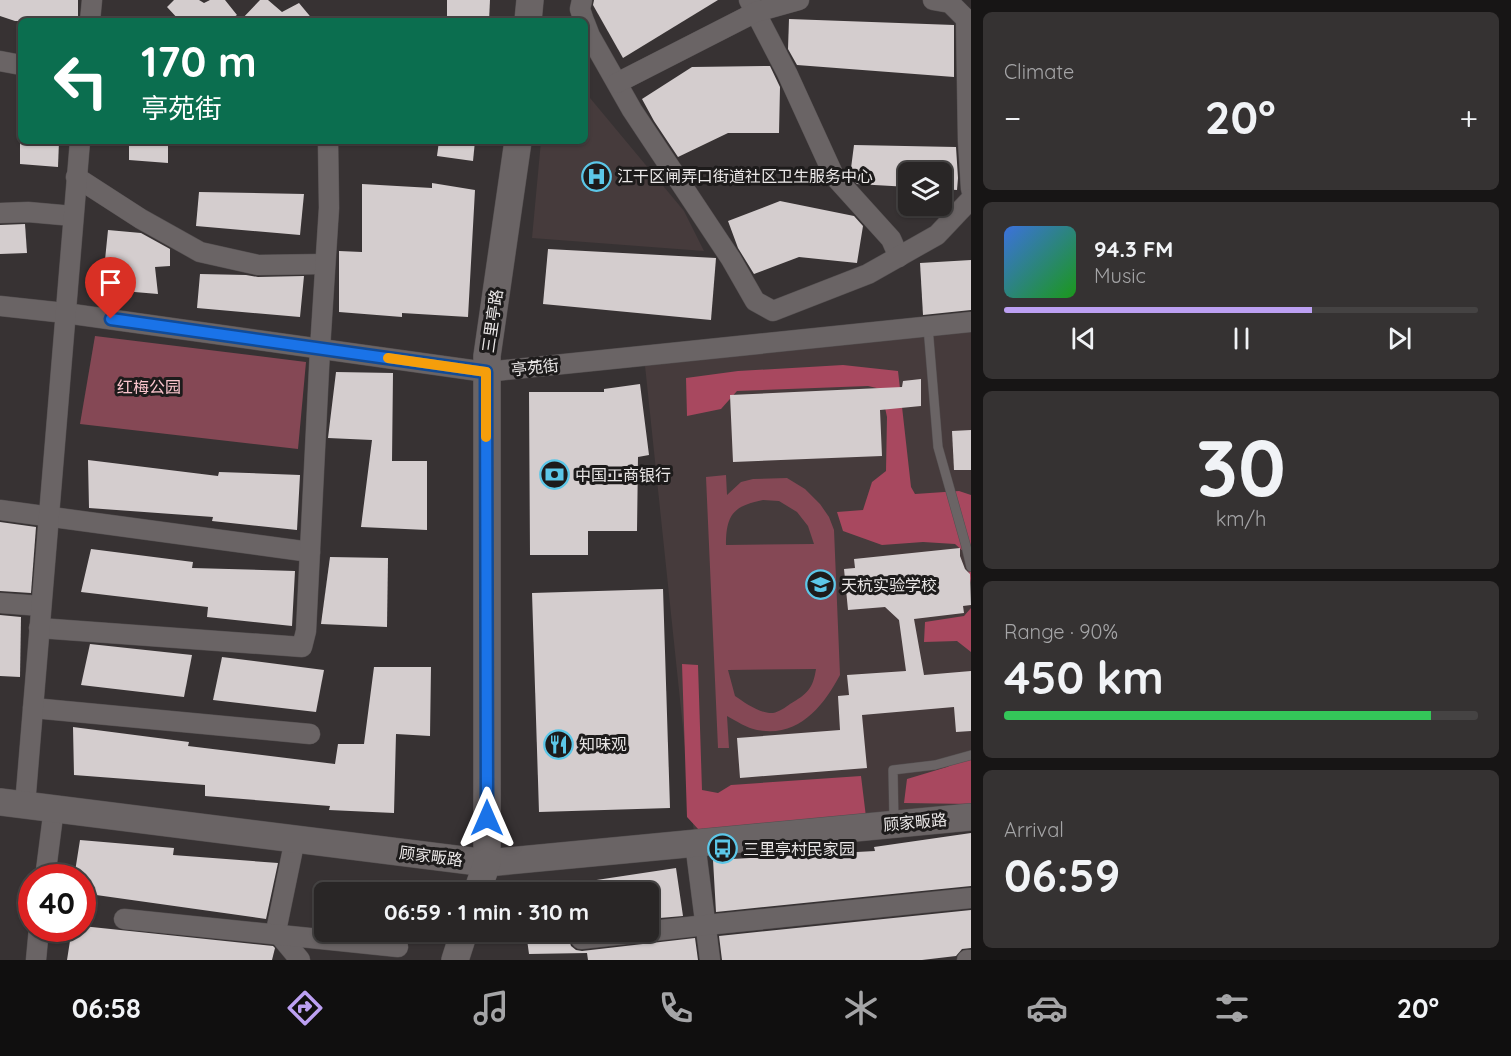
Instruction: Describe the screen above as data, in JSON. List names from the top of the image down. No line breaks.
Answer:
{"streets":{"street":["三里亭路","亭苑街","顾家畈路"]},"crossings":[["三里亭路","亭苑街"],["三里亭路","顾家畈路"]],"parks":["红梅公园"],"places":{"hospital":["江干区闸弄口街道社区卫生服务中心"],"bank":["中国工商银行"],"school or university":["天杭实验学校"],"restaurant":["知味观"],"bus stop":["三里亭村民家园"]},"page":{"tile":["Climate",["30","km/h"],["Range · 90%","450 km"],["Arrival","06:59"]],"turn":["170 m","亭苑街"],"heat":["−","20°","+"],"song":["94.3 FM","Music"],"limit":"40","trip":"06:59 · 1 min · 310 m","tabs":["06:58","20°"]}}
